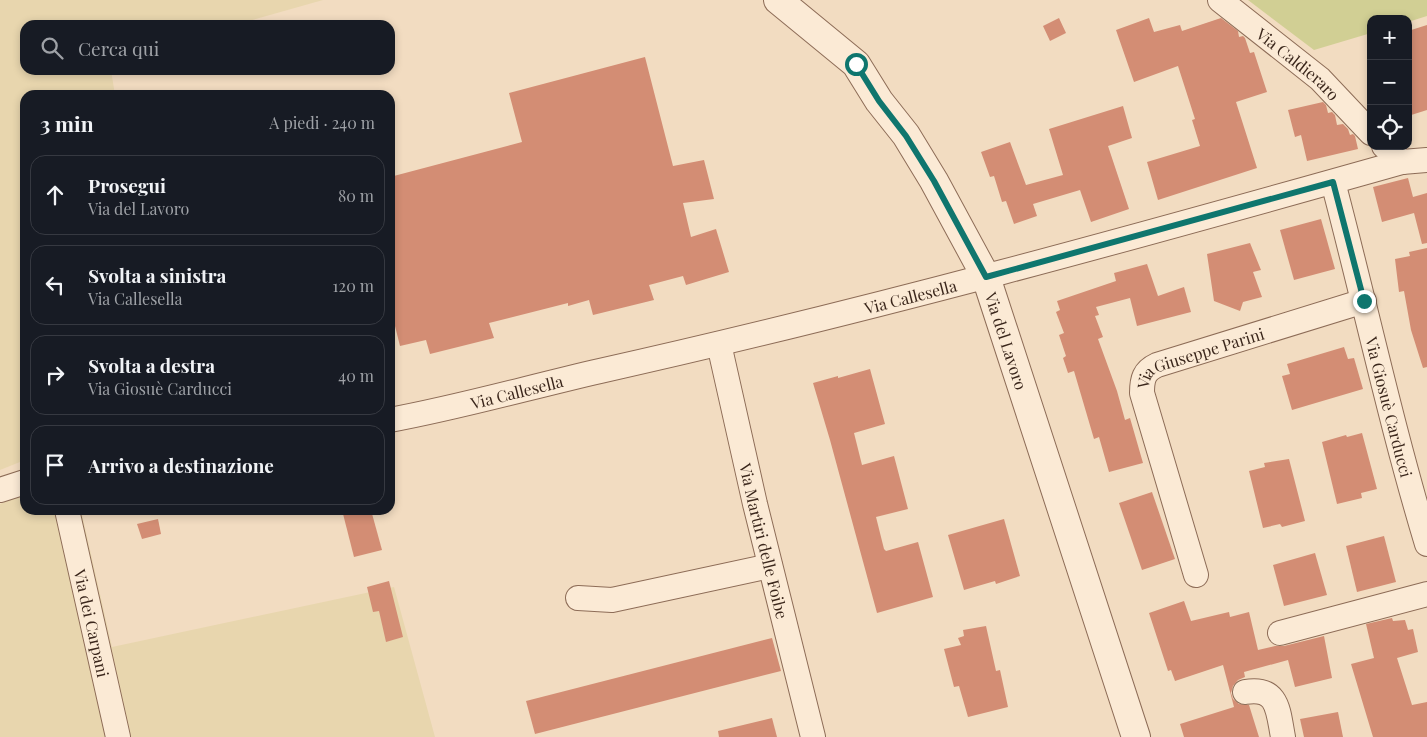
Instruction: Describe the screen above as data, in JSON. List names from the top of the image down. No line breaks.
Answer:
{"streets":{"street":["Via Caldieraro","Via Callesella","Via del Lavoro","Via Giuseppe Parini","Via Giosuè Carducci","Via Martiri delle Foibe","Via dei Carpani"]},"crossings":[["Via Callesella","Via del Lavoro"],["Via Callesella","Via Giosuè Carducci"],["Via Callesella","Via Martiri delle Foibe"],["Via Giuseppe Parini","Via Giosuè Carducci"]],"page":{"map_buttons":["+","−"],"search":"Cerca qui","heading":["3 min","A piedi · 240 m"],"list":[["Prosegui","Via del Lavoro","80 m"],["Svolta a sinistra","Via Callesella","120 m"],["Svolta a destra","Via Giosuè Carducci","40 m"],"Arrivo a destinazione"]}}
